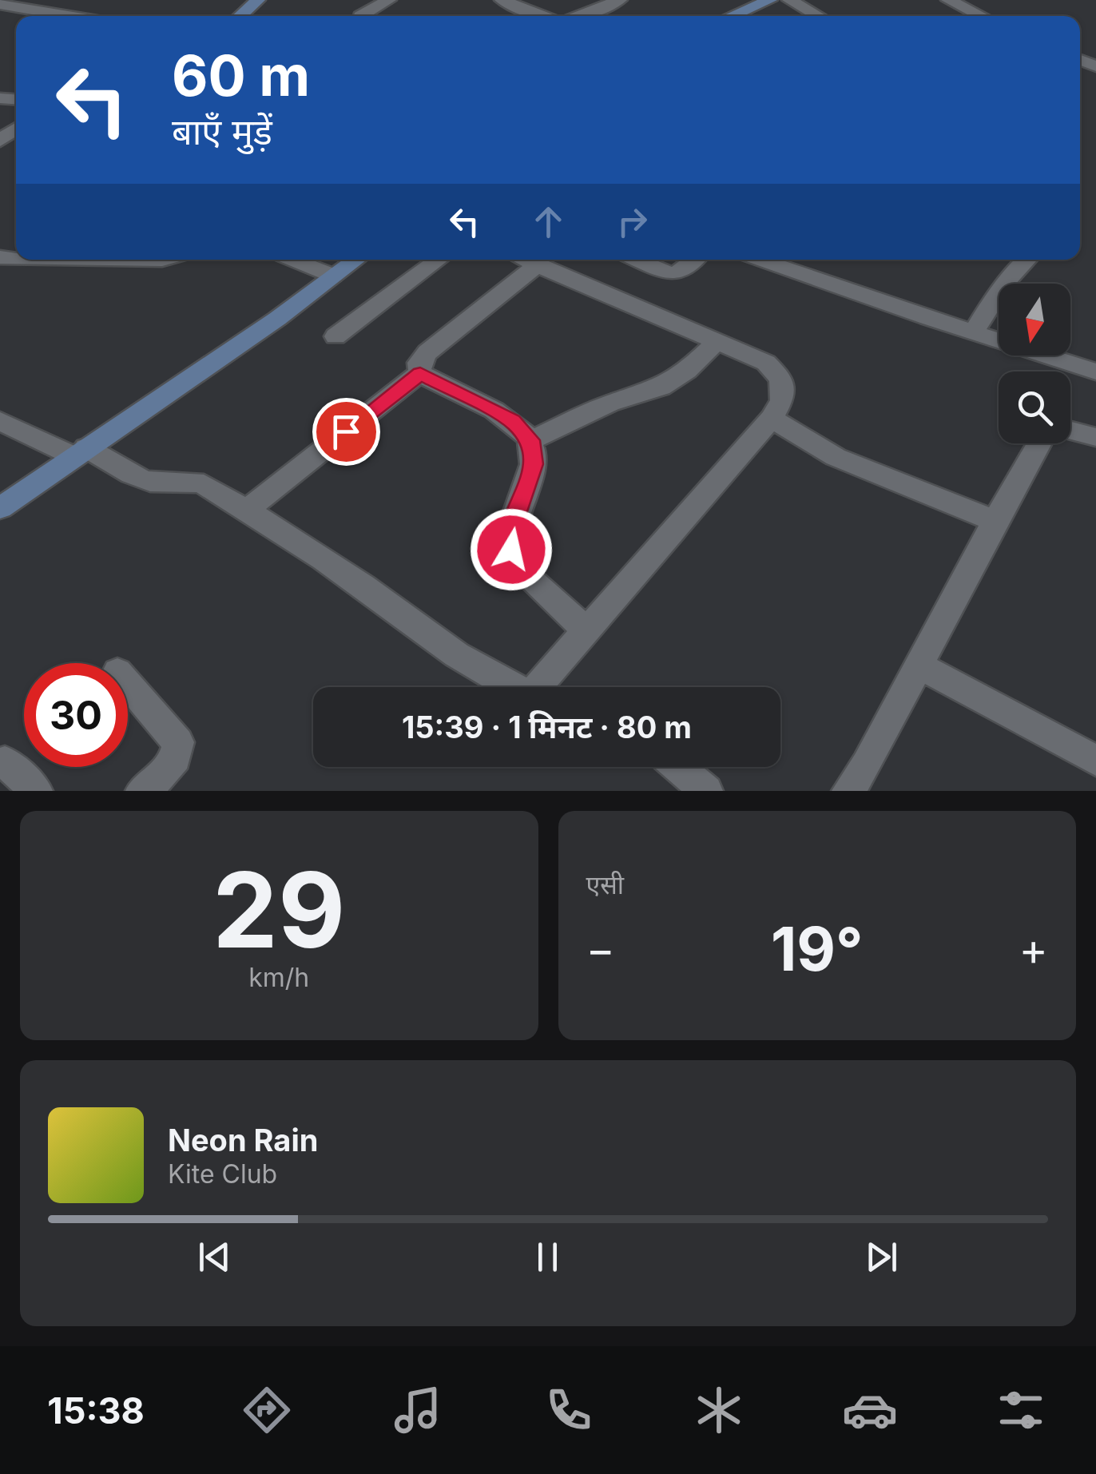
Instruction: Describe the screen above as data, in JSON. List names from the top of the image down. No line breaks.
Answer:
{"north":"bottom","page":{"turn":["60 m","बाएँ मुड़ें"],"limit":"30","trip":"15:39 · 1 मिनट · 80 m","tile":[["29","km/h"],"एसी"],"heat":["−","19°","+"],"song":["Neon Rain","Kite Club"],"tabs":"15:38"}}
